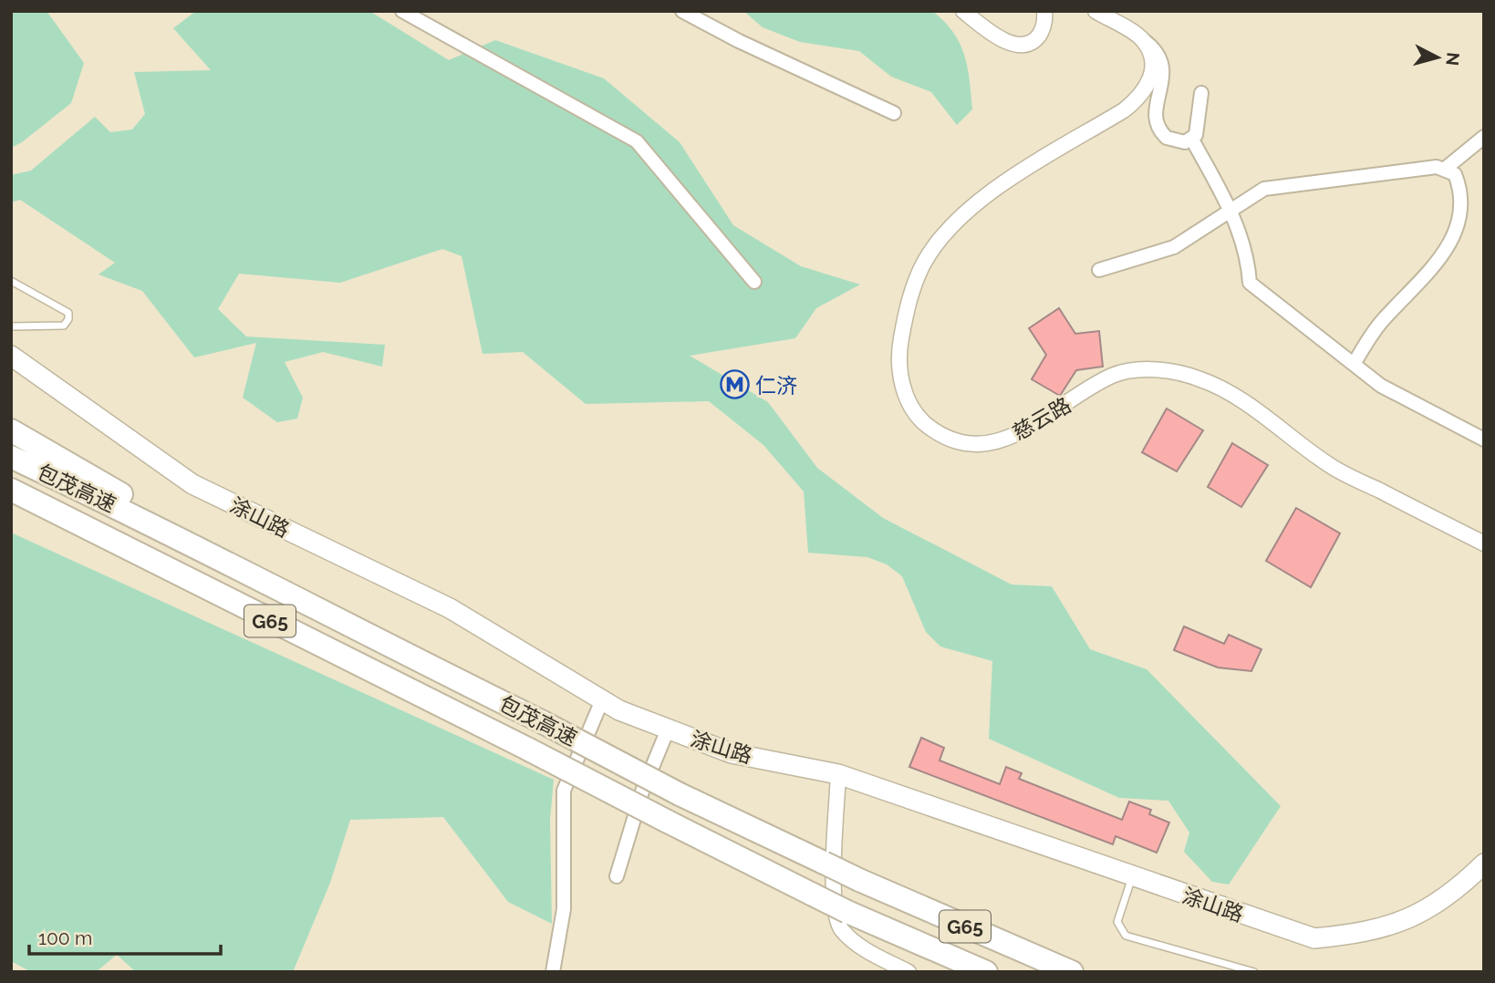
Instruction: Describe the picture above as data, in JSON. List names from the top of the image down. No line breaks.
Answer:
{"streets":{"highway":["包茂高速","G65"],"main road":["涂山路"],"street":["慈云路"]},"places":{"metro station":["仁济"]},"scale_bar":"100 m","north":"right"}
